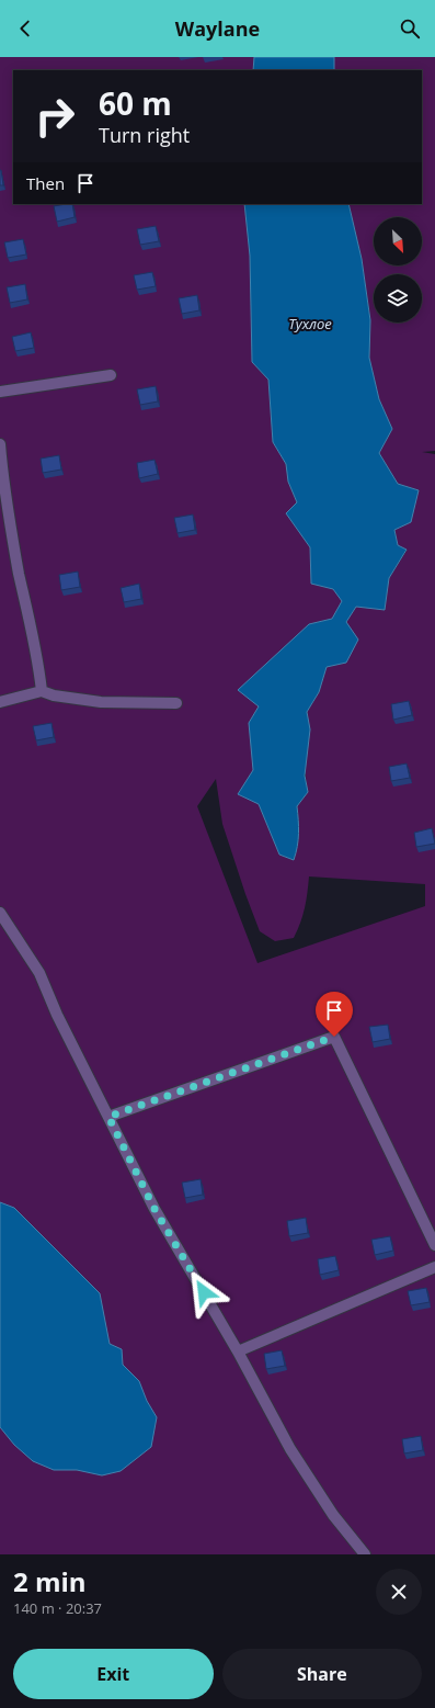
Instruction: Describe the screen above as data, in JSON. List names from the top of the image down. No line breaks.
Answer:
{"water":["Тухлое"],"north":"bottom right","page":{"header":"Waylane","turn":["60 m","Turn right"],"then":"Then","heading":["2 min","140 m · 20:37"],"buttons":["Exit","Share"]}}
